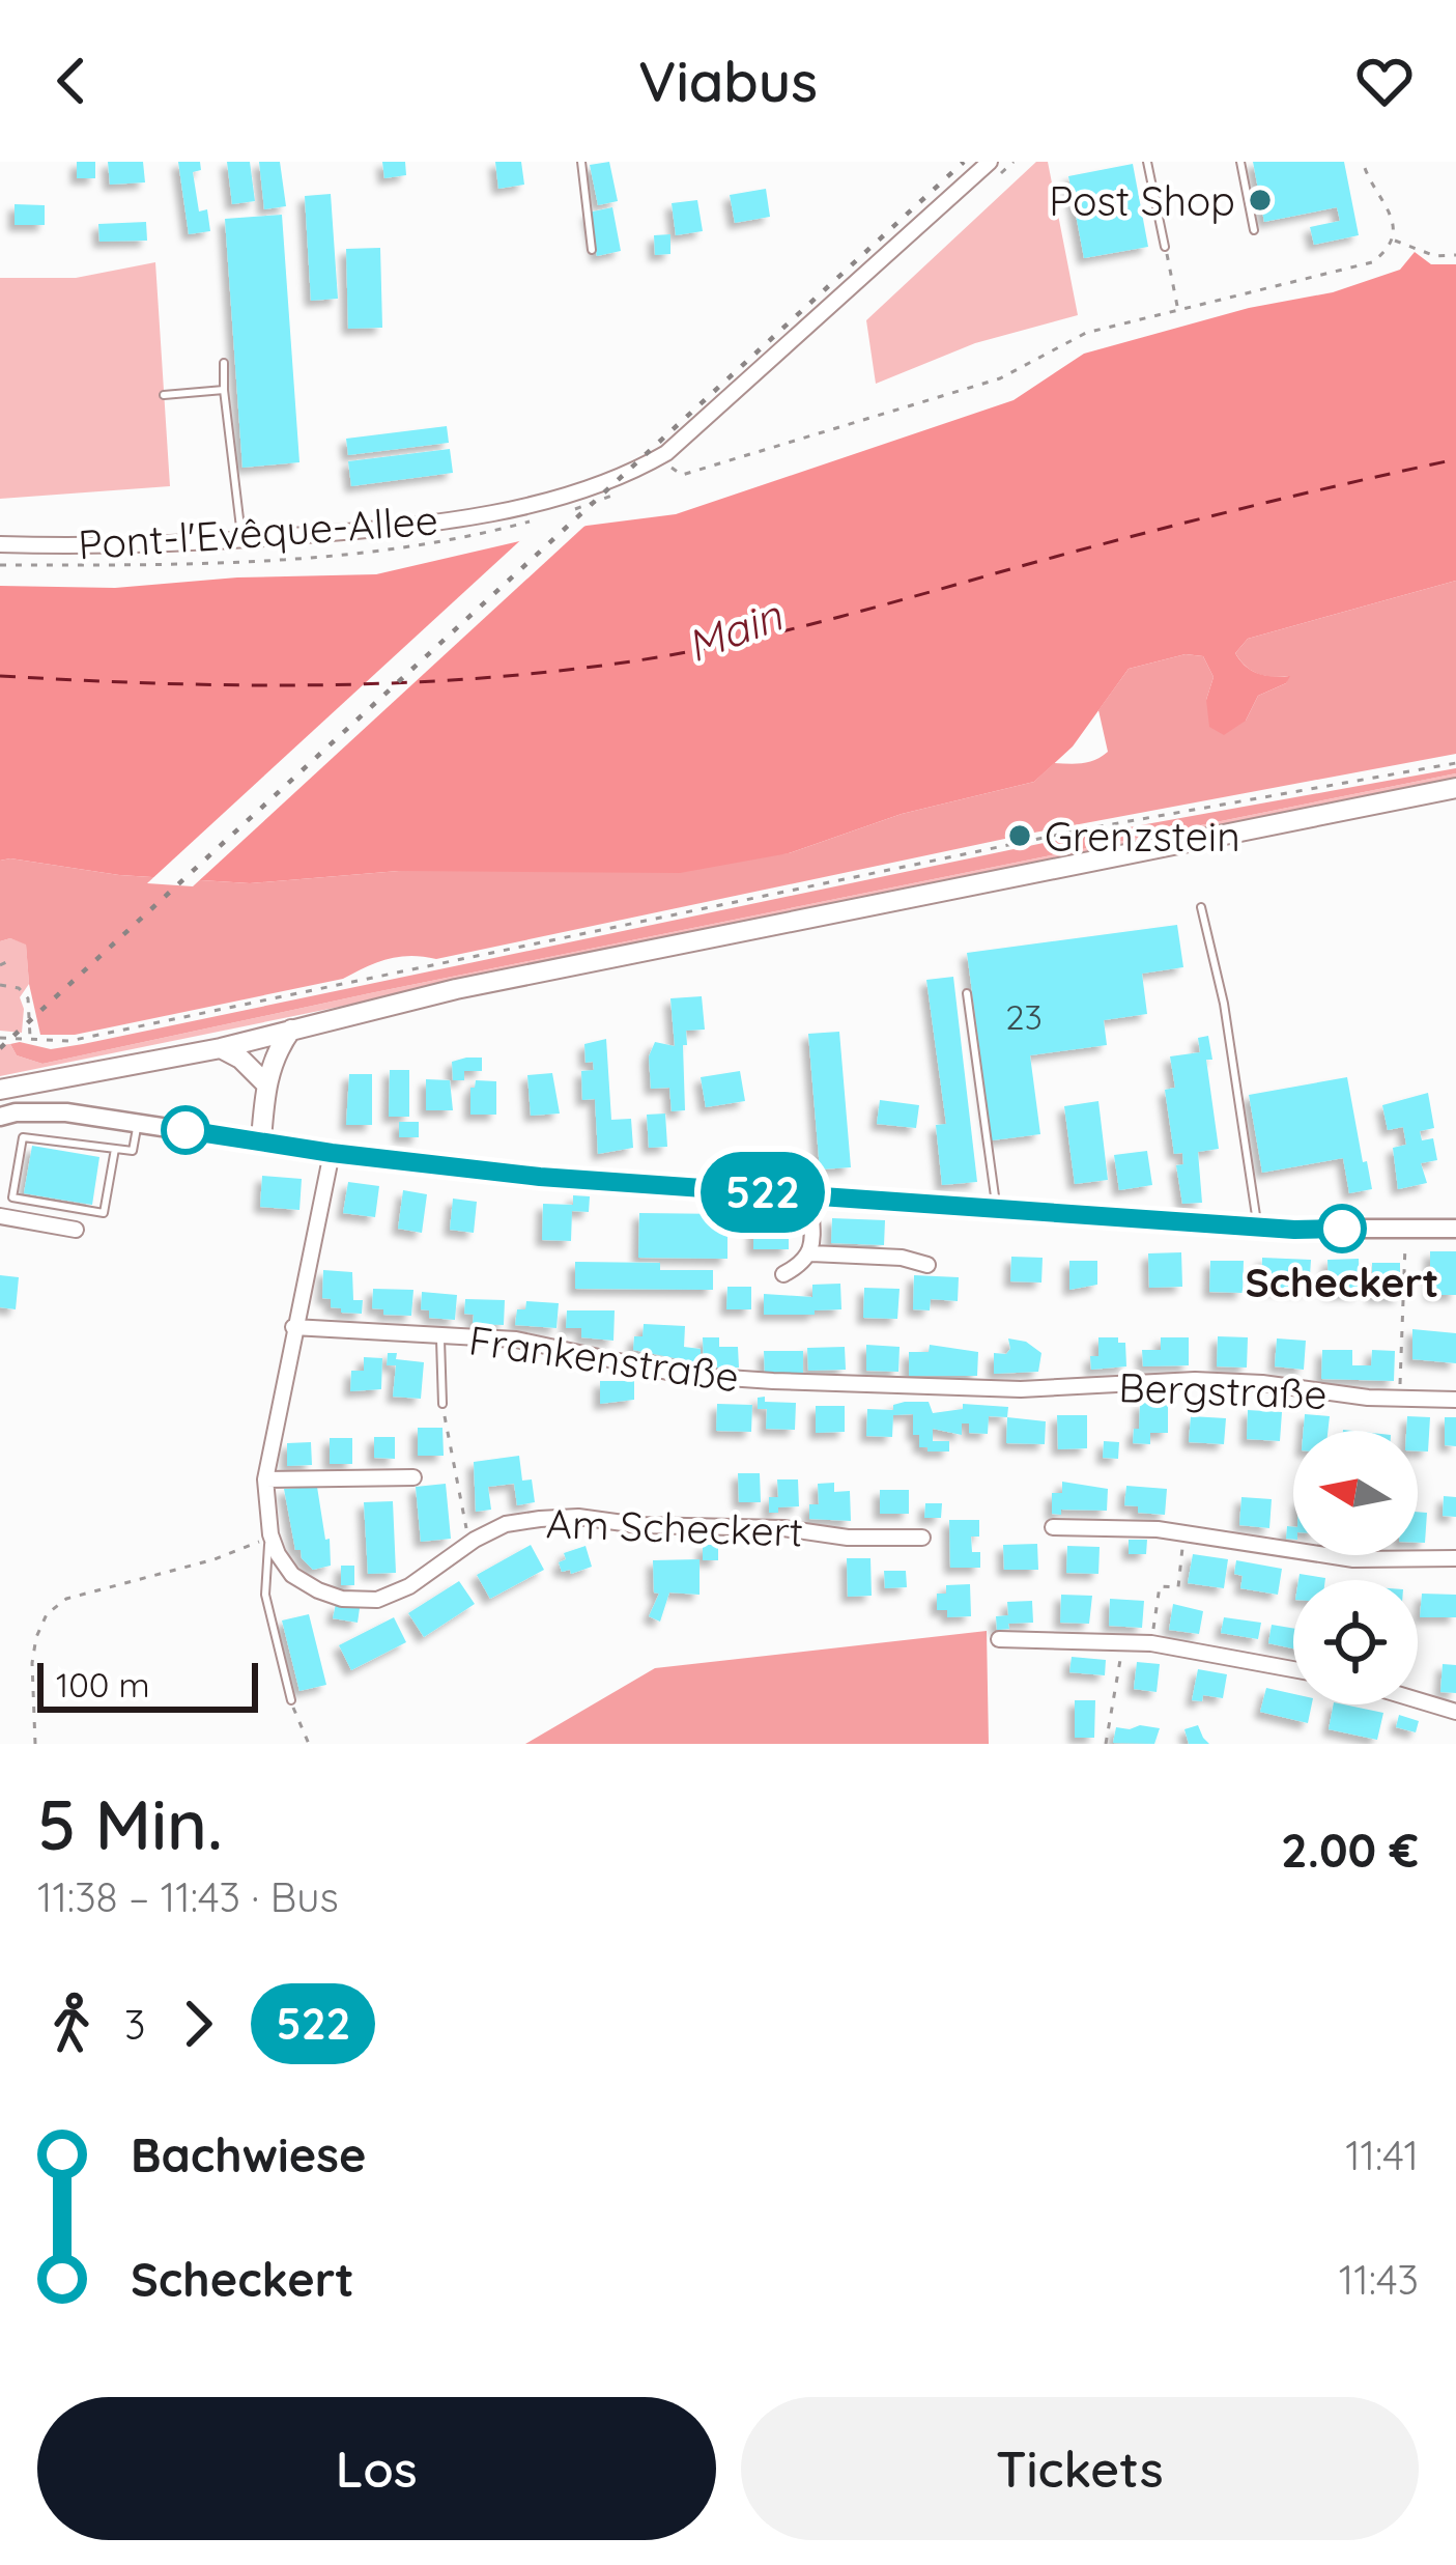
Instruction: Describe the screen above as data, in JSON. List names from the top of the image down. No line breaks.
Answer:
{"streets":{"street":["Pont-l'Evêque-Allee","Frankenstraße","Bergstraße","Am Scheckert"]},"crossings":[["Frankenstraße","Bergstraße"]],"water":["Main"],"places":["Post Shop","Grenzstein","Scheckert"],"lines":["bus line 522"],"house_numbers":["23"],"scale_bar":"100 m","north":"left","page":{"header":"Viabus","on_map":"522","scale":"100 m","heading":["5 Min.","11:38 – 11:43 · Bus","2.00 €"],"legs":["3","522"],"list":[{"name":"Bachwiese","value":"11:41"},{"name":"Scheckert","value":"11:43"}],"buttons":["Los","Tickets"]}}
